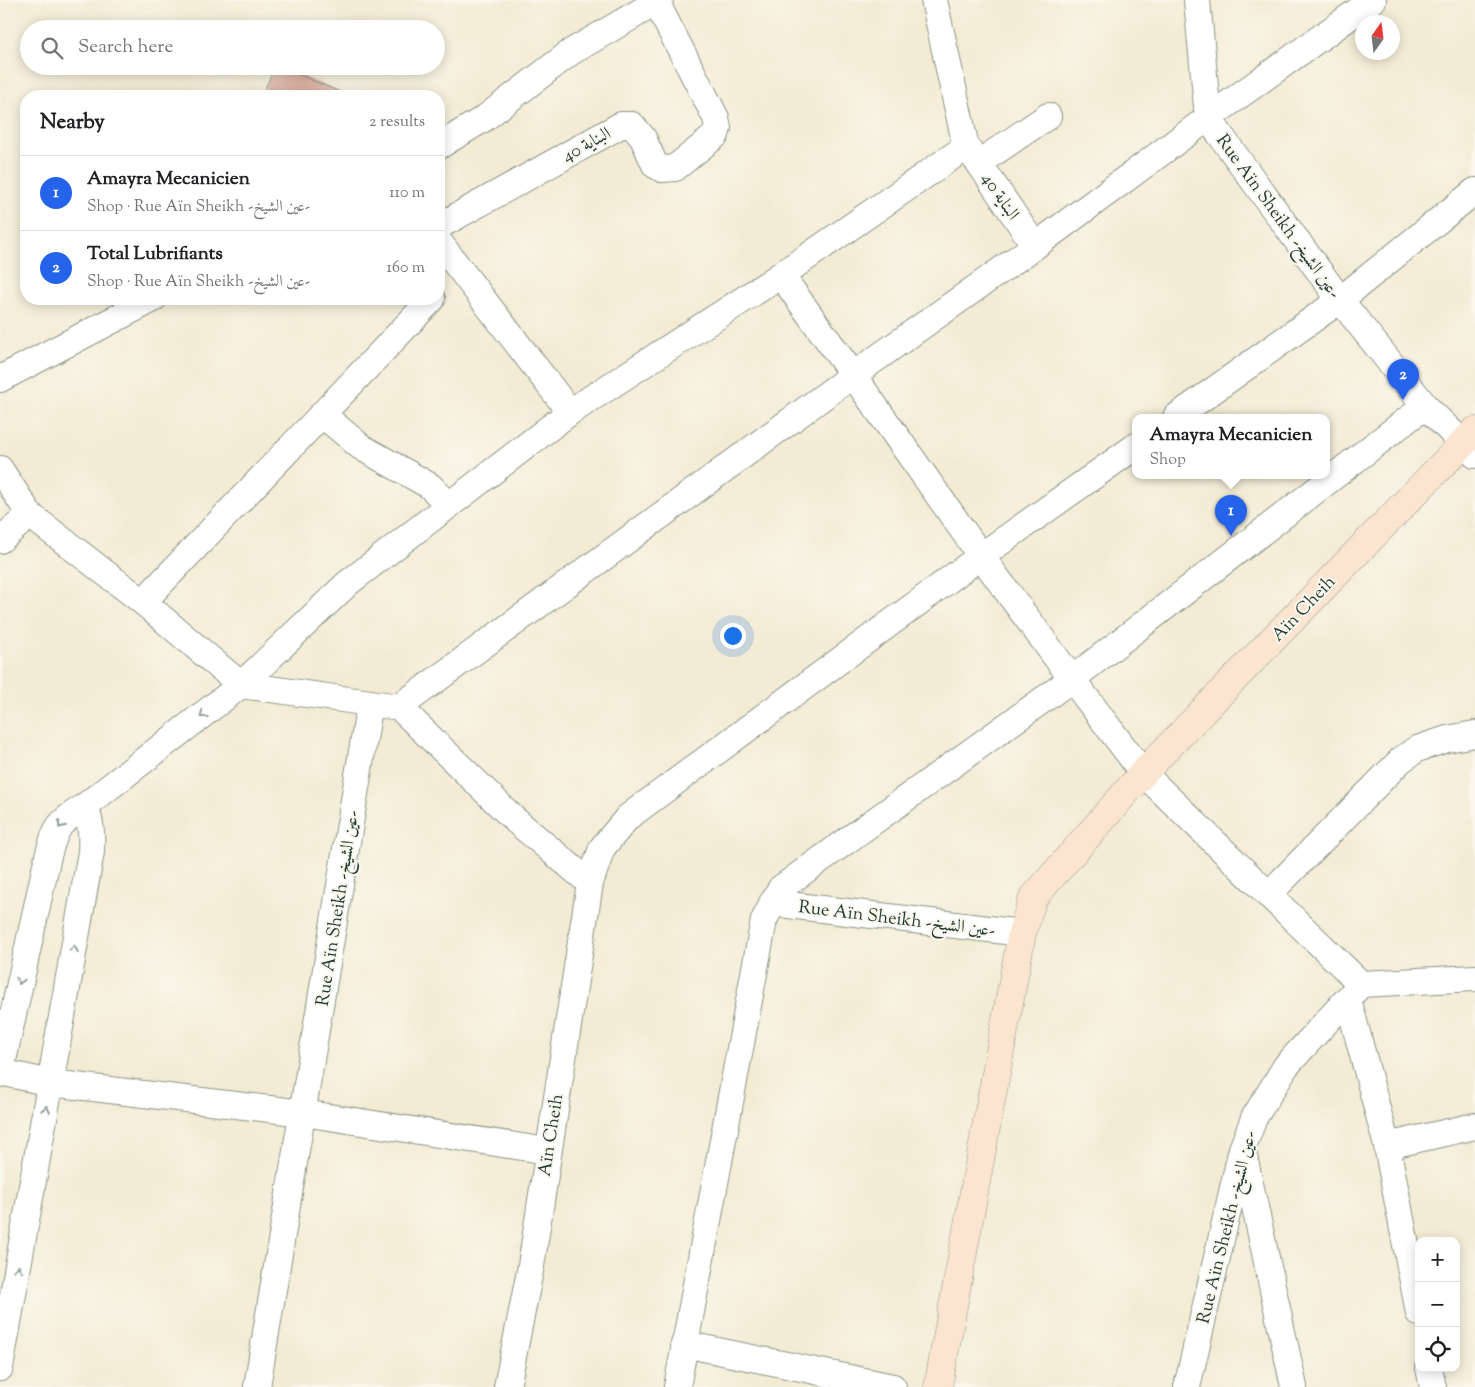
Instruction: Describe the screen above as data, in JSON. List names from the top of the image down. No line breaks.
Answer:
{"streets":{"street":["البناية 40","Rue Aïn Sheikh -عين الشيخ-","Aïn Cheih"]},"crossings":[["Rue Aïn Sheikh -عين الشيخ-","Aïn Cheih"]],"north":"top","page":{"search":"Search here","heading":["Nearby","2 results"],"list":[{"mark":"1","name":"Amayra Mecanicien","note":"Shop · Rue Aïn Sheikh -عين الشيخ-","value":"110 m"},{"mark":"2","name":"Total Lubrifiants","note":"Shop · Rue Aïn Sheikh -عين الشيخ-","value":"160 m"}],"pins":["2","1"],"popup":["Amayra Mecanicien","Shop"],"map_buttons":["+","−"]}}
